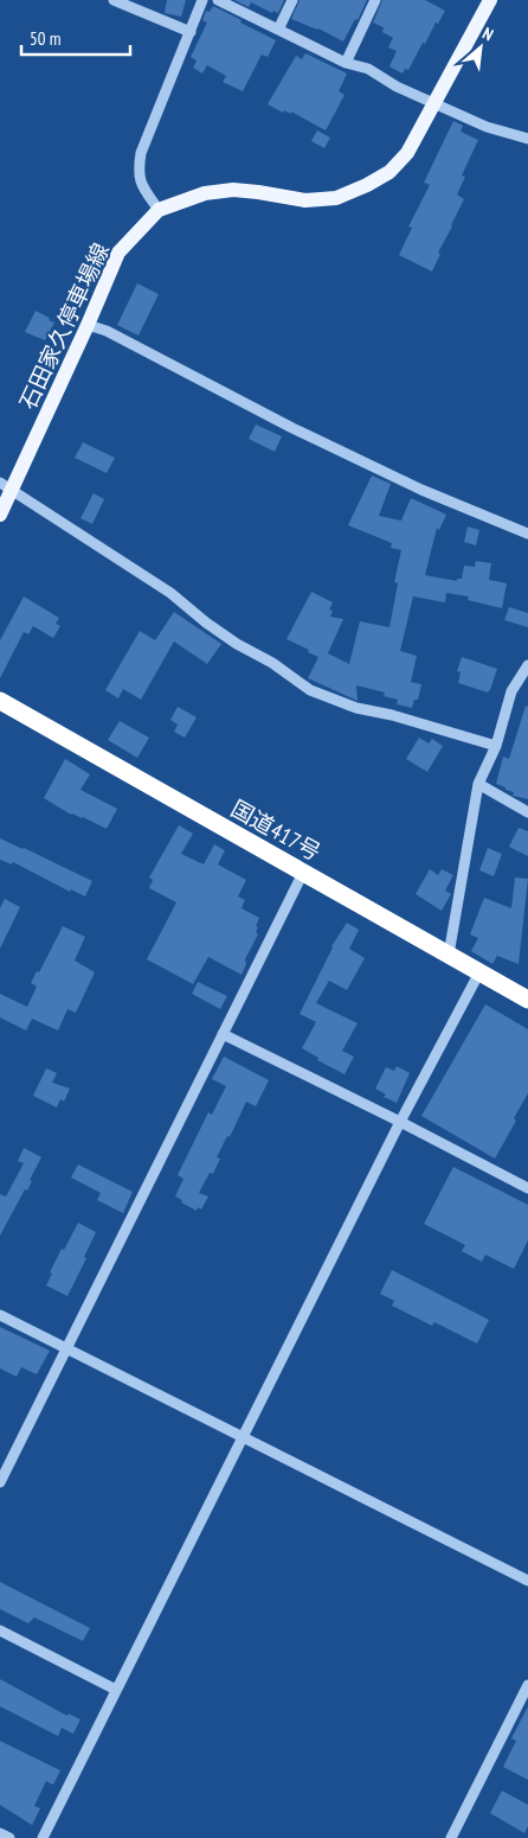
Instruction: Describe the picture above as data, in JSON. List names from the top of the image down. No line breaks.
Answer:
{"streets":{"highway":["国道417号"],"main road":["石田家久停車場線"]},"scale_bar":"50 m","north":"top right"}
